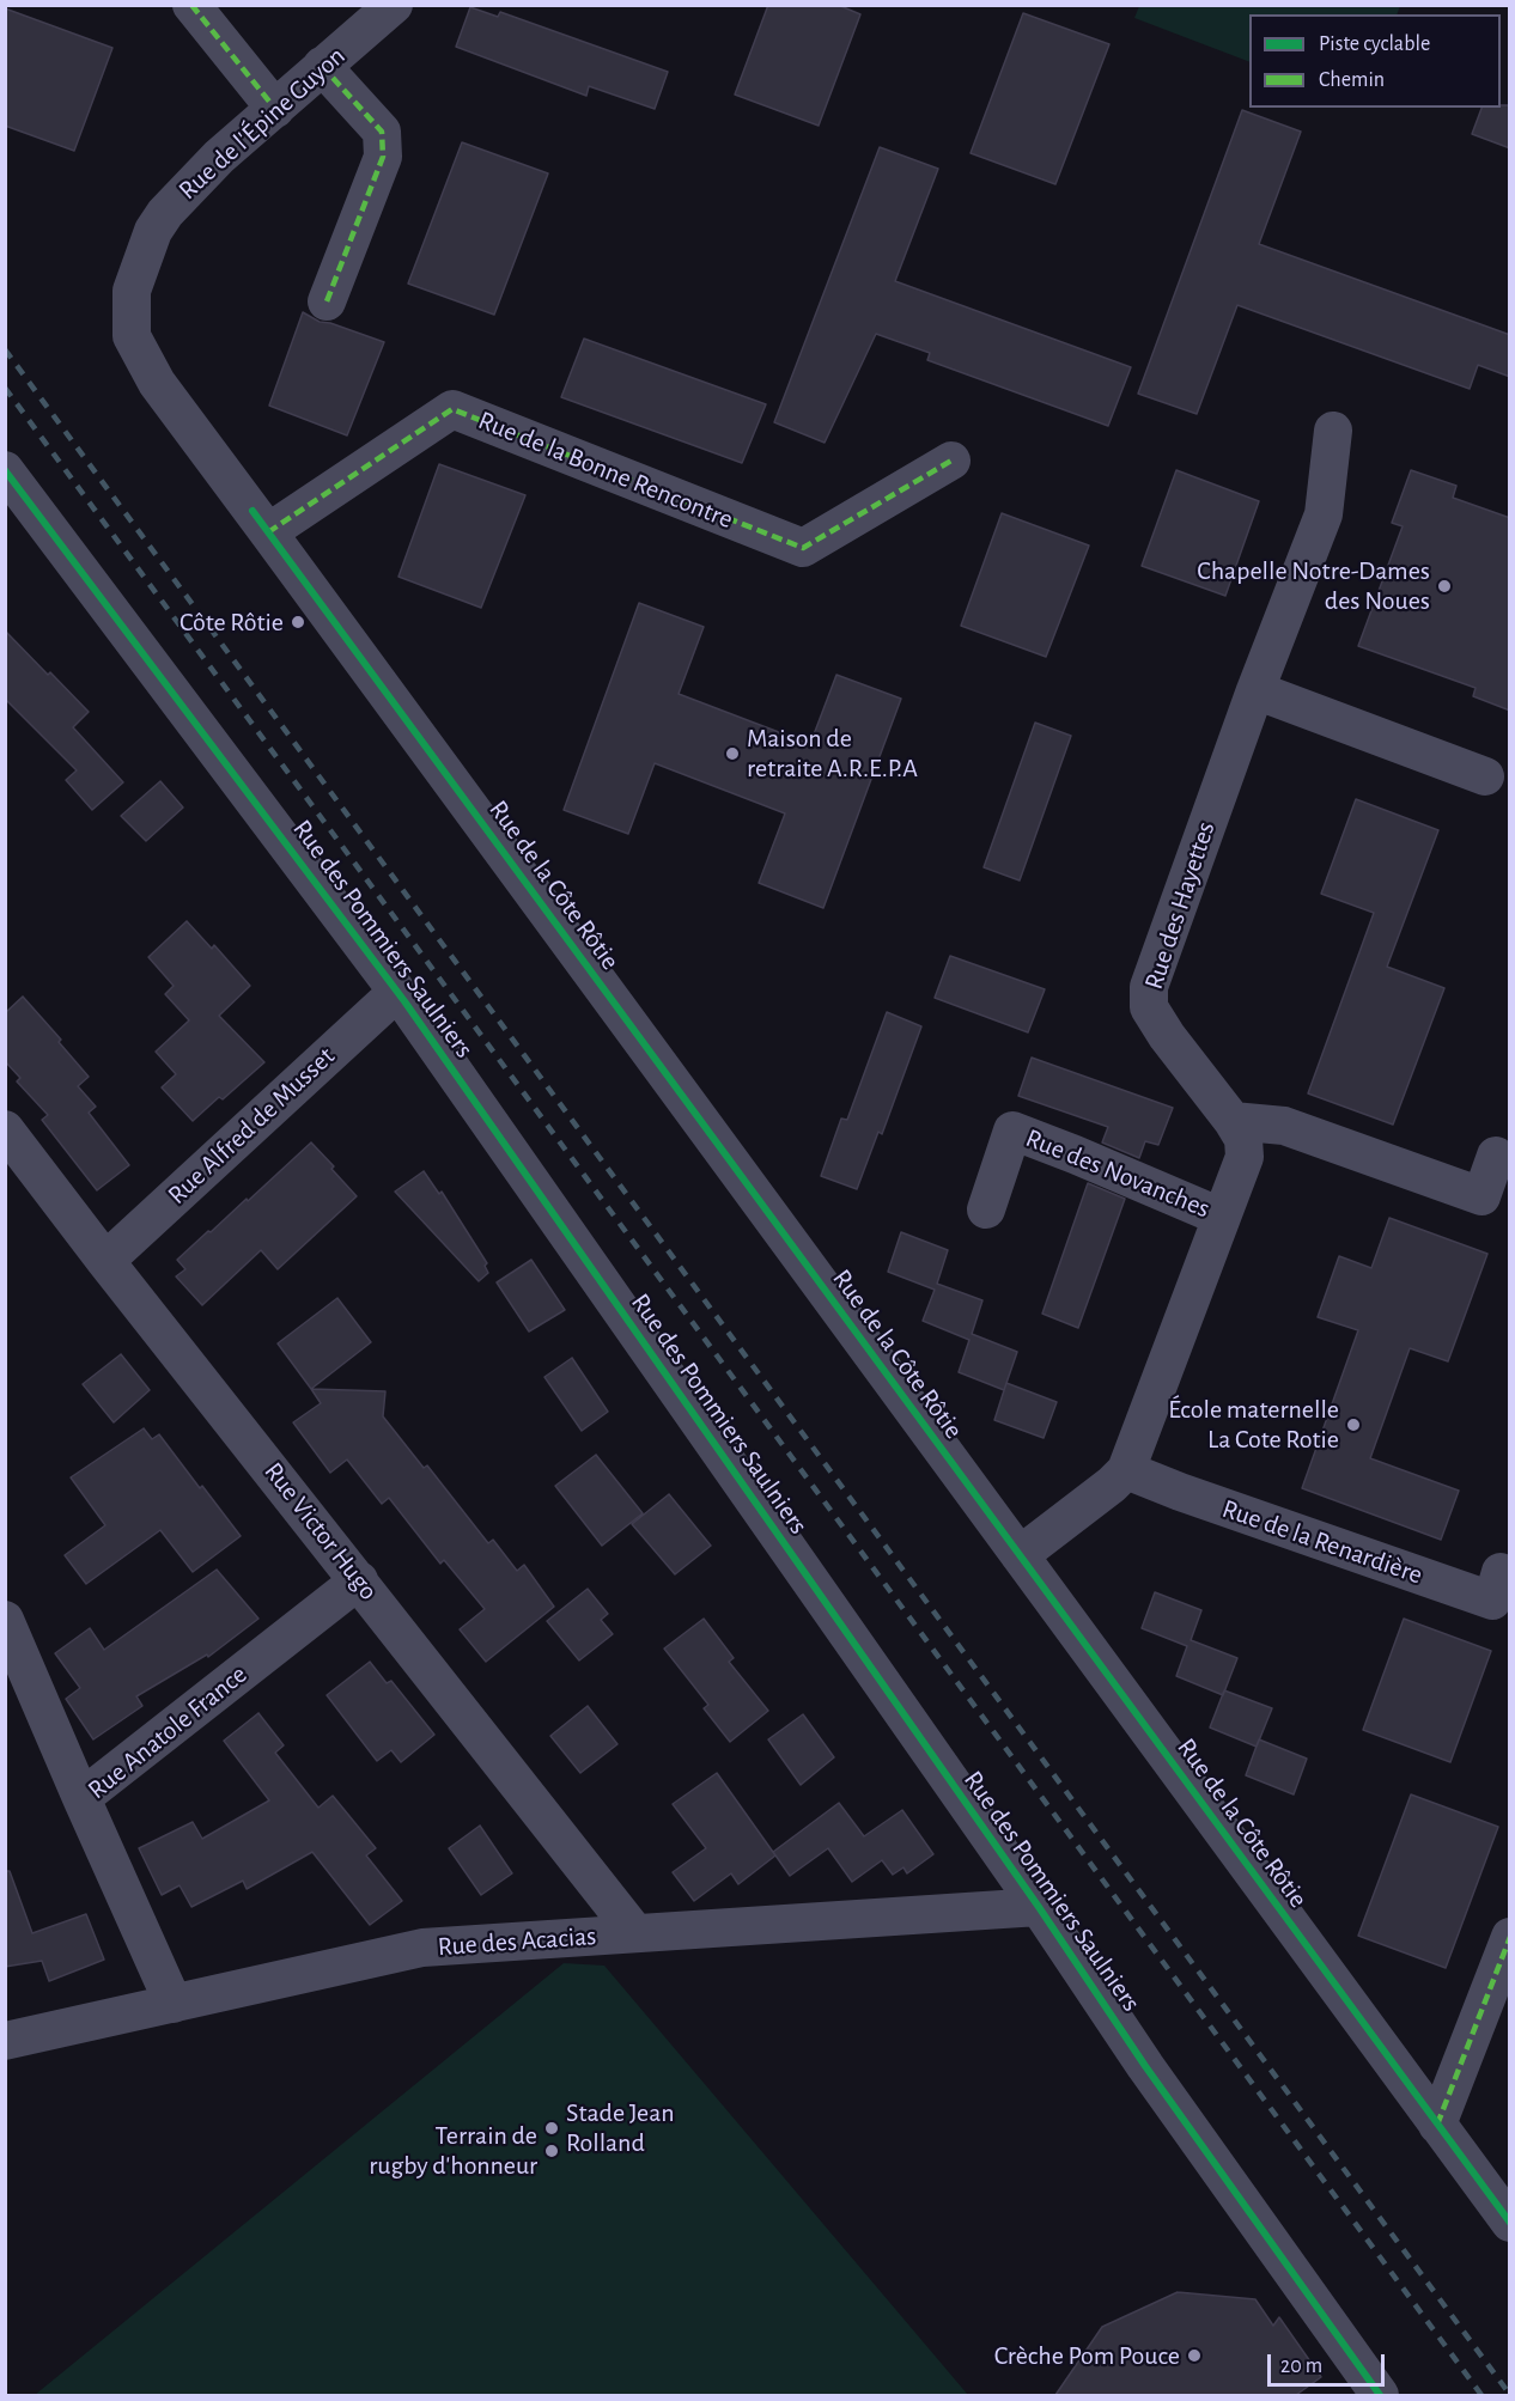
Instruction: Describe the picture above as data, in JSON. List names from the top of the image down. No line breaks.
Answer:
{"streets":{"street":["Rue de l'Épine Guyon","Rue de la Bonne Rencontre","Rue de la Côte Rôtie","Rue des Hayettes","Rue des Pommiers Saulniers","Rue Alfred de Musset","Rue des Novanches","Rue Victor Hugo","Rue de la Renardière","Rue Anatole France","Rue des Acacias"]},"crossings":[["Rue de l'Épine Guyon","Rue de la Côte Rôtie"],["Rue de la Bonne Rencontre","Rue de la Côte Rôtie"],["Rue de la Côte Rôtie","Rue des Hayettes"],["Rue des Hayettes","Rue des Novanches"],["Rue des Hayettes","Rue de la Renardière"],["Rue des Pommiers Saulniers","Rue Alfred de Musset"],["Rue des Pommiers Saulniers","Rue des Acacias"],["Rue Alfred de Musset","Rue Victor Hugo"],["Rue Victor Hugo","Rue Anatole France"],["Rue Victor Hugo","Rue des Acacias"],["Rue Anatole France","Rue des Acacias"]],"places":["Chapelle Notre-Dames des Noues","Côte Rôtie","Maison de retraite A.R.E.P.A","École maternelle La Cote Rotie","Stade Jean Rolland","Terrain de rugby d'honneur","Crèche Pom Pouce"],"legend":["Piste cyclable","Chemin"],"scale_bar":"20 m"}
